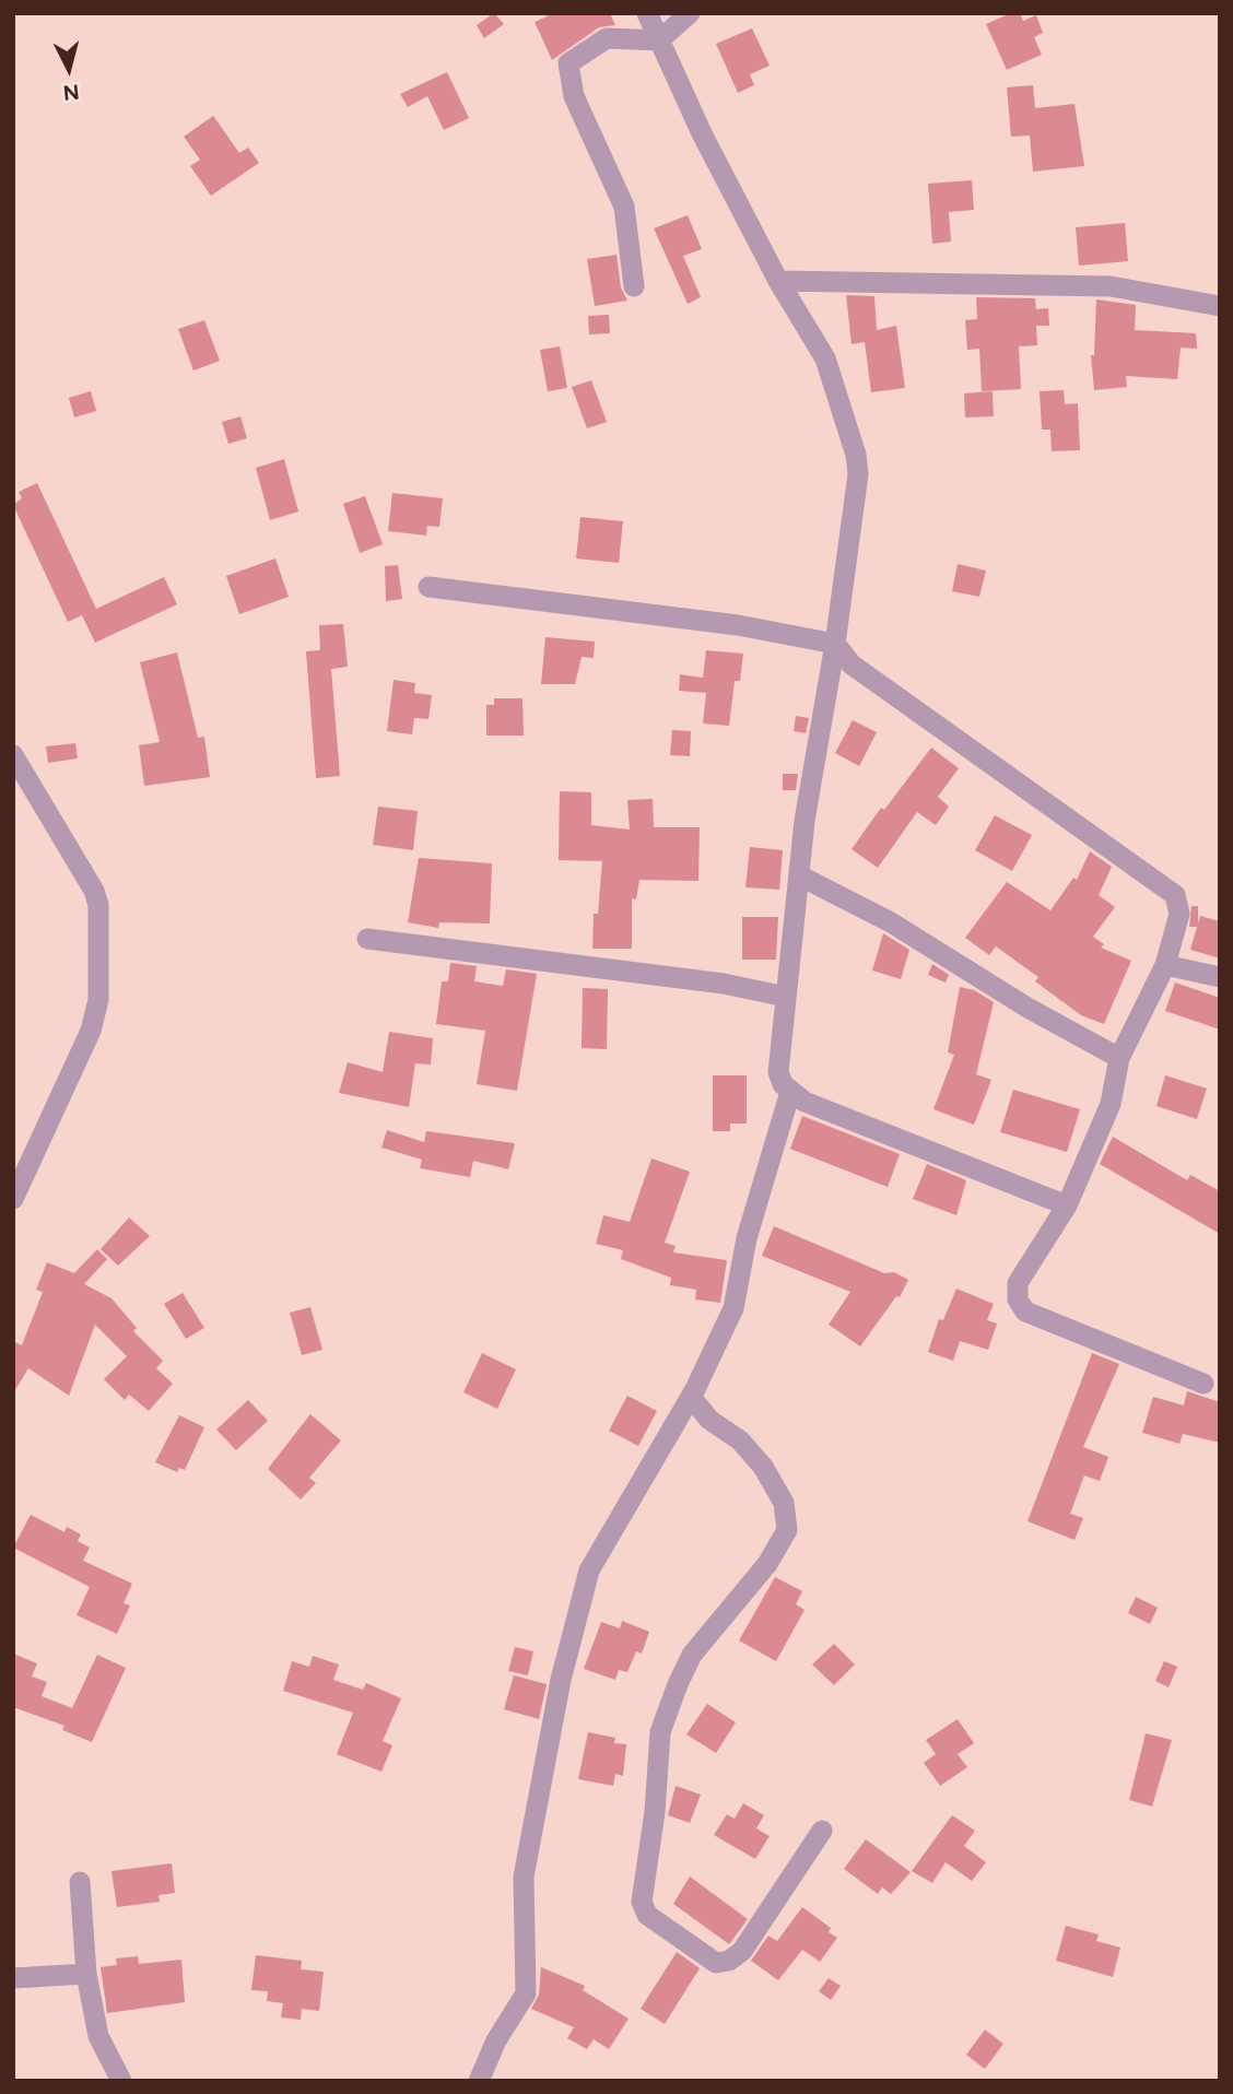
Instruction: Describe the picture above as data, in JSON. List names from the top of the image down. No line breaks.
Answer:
{"north":"bottom"}
